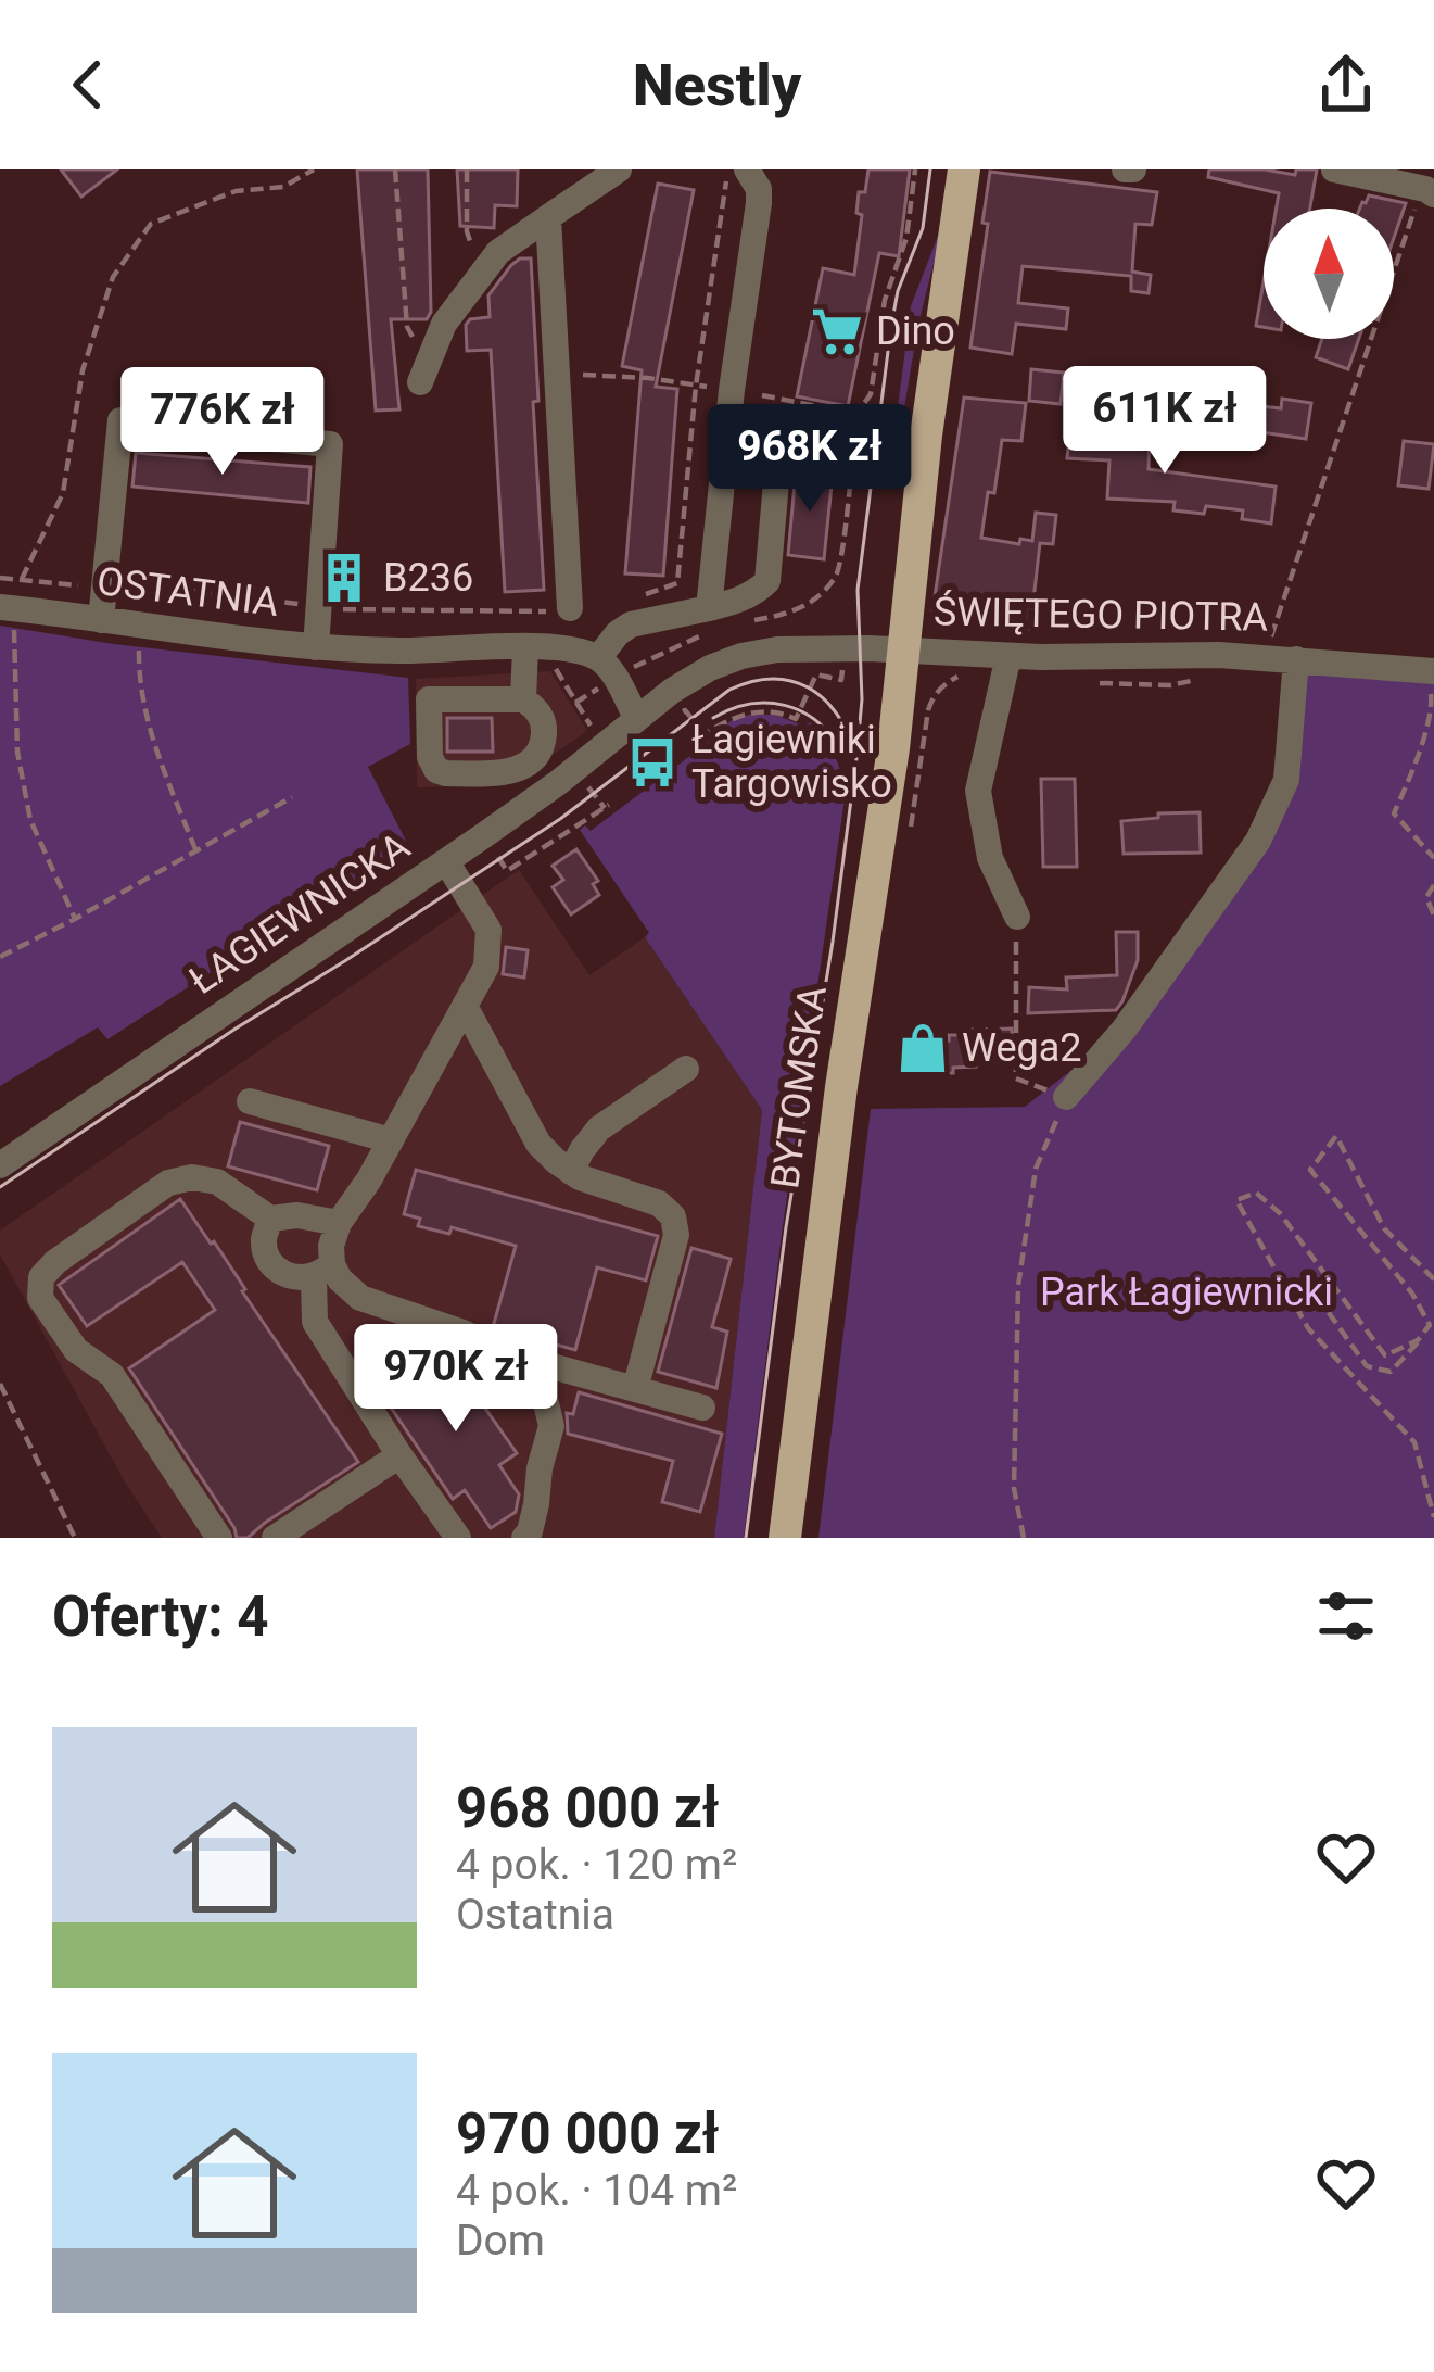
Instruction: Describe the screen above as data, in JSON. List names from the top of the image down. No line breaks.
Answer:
{"streets":{"main road":["BYTOMSKA"],"street":["OSTATNIA","ŚWIĘTEGO PIOTRA","ŁAGIEWNICKA"]},"crossings":[["ŚWIĘTEGO PIOTRA","BYTOMSKA"]],"parks":["Park Łagiewnicki"],"places":{"supermarket":["Dino"],"building":["B236"],"bus stop":["Łagiewniki Targowisko"],"shop":["Wega2"]},"north":"top","page":{"header":"Nestly","price":["611K zł","776K zł","968K zł","970K zł"],"heading":"Oferty: 4","list":[{"name":"968 000 zł","note":"4 pok. · 120 m² · Ostatnia"},{"name":"970 000 zł","note":"4 pok. · 104 m² · Dom"}]}}
